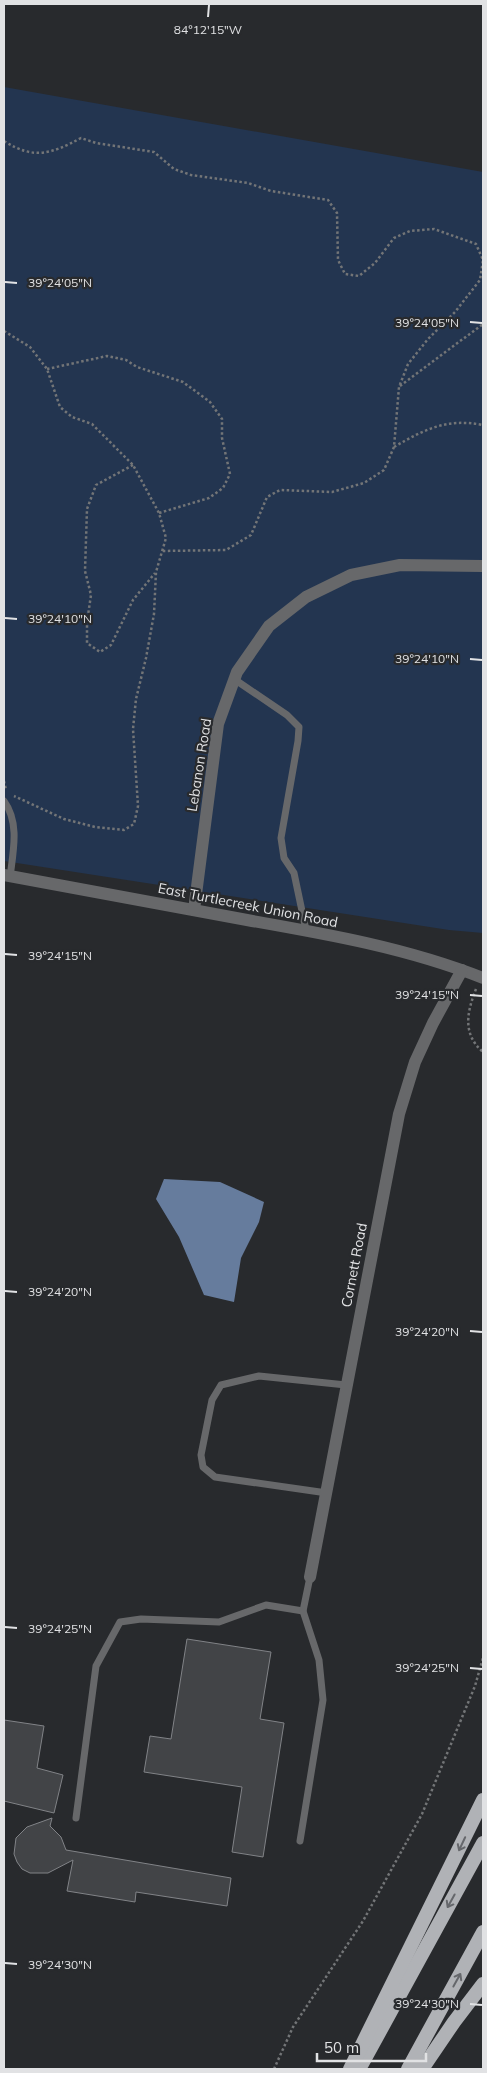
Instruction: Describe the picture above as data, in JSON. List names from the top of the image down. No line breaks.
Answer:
{"streets":{"street":["Lebanon Road","East Turtlecreek Union Road","Cornett Road"]},"crossings":[["Lebanon Road","East Turtlecreek Union Road"],["East Turtlecreek Union Road","Cornett Road"]],"scale_bar":"50 m","coordinates":["84°12'15\"W","39°24'05\"N","39°24'10\"N","39°24'15\"N","39°24'20\"N","39°24'25\"N","39°24'30\"N"]}
